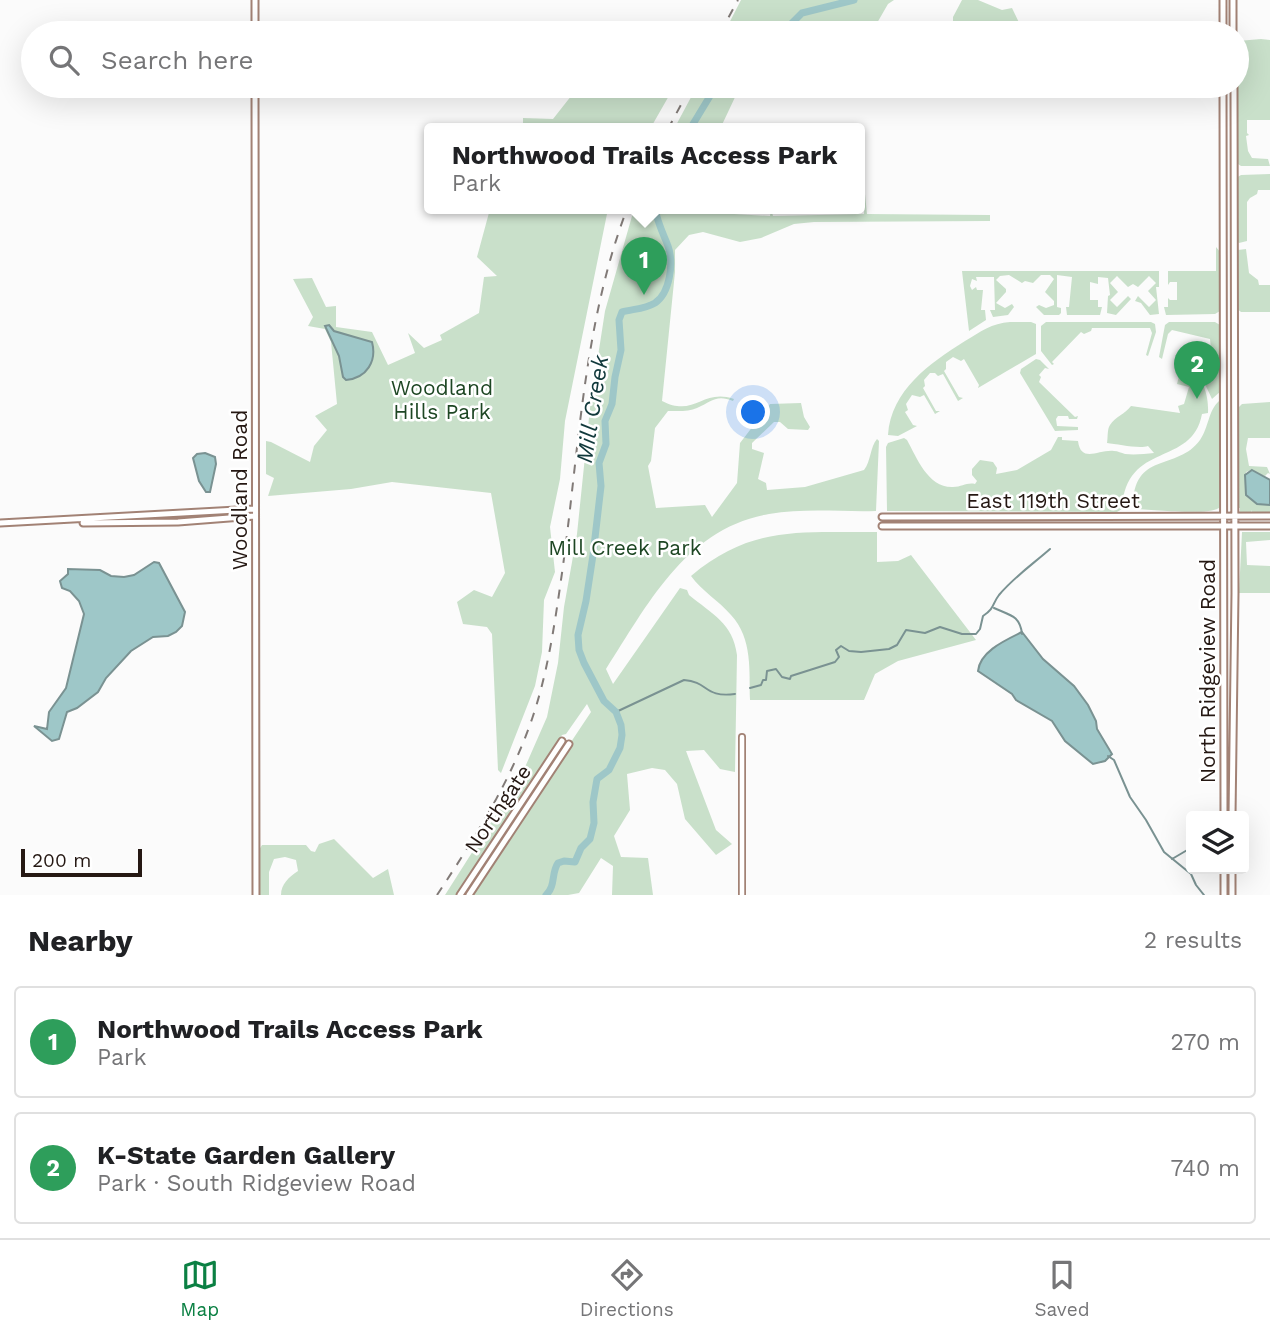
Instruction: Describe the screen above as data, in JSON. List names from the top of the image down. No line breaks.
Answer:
{"streets":{"main road":["Woodland Road","East 119th Street","North Ridgeview Road","Northgate"]},"crossings":[["East 119th Street","North Ridgeview Road"]],"water":["Mill Creek"],"parks":["Woodland Hills Park","Mill Creek Park"],"scale_bar":"200 m","page":{"search":"Search here","popup":["Northwood Trails Access Park","Park"],"pins":["1","2"],"scale":"200 m","heading":["Nearby","2 results"],"list":[{"mark":"1","name":"Northwood Trails Access Park","note":"Park","value":"270 m"},{"mark":"2","name":"K-State Garden Gallery","note":"Park · South Ridgeview Road","value":"740 m"}],"nav":["Map","Directions","Saved"]}}
